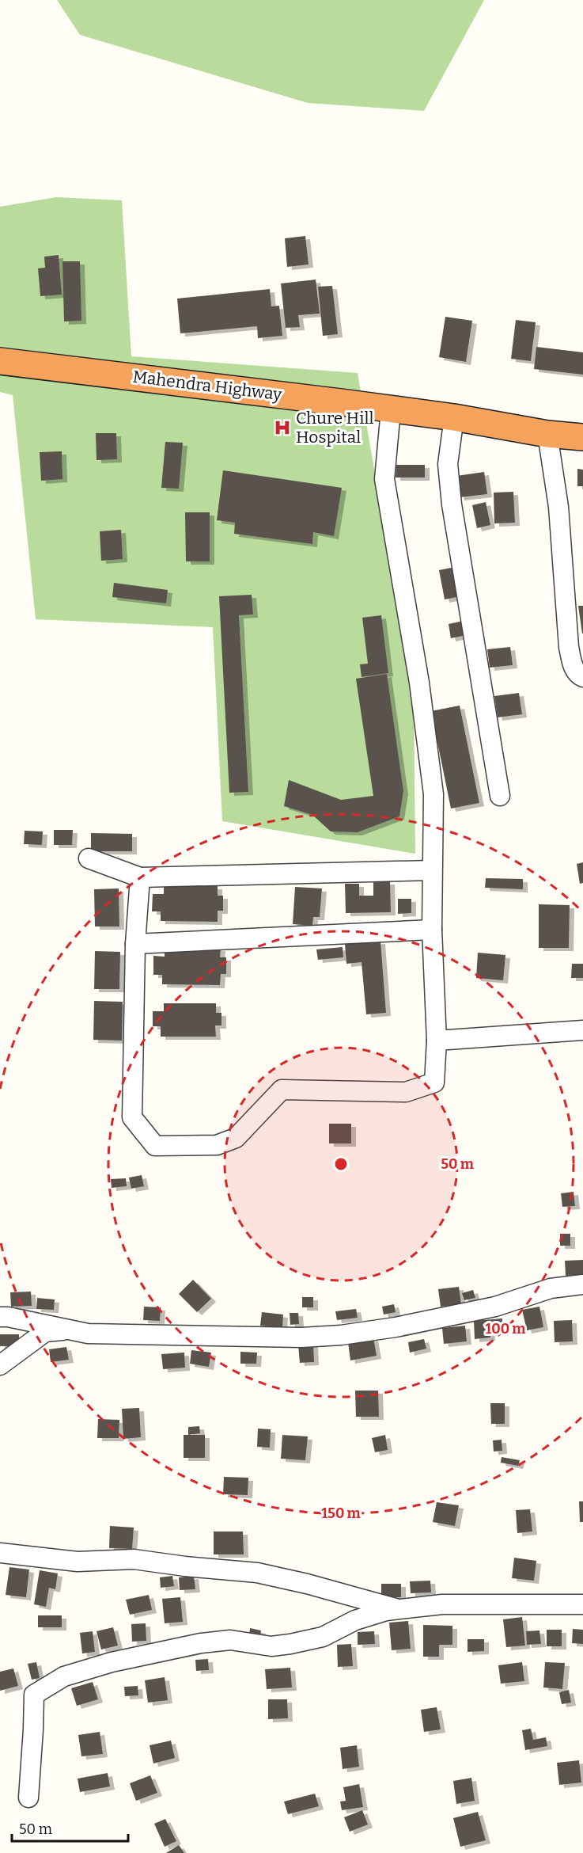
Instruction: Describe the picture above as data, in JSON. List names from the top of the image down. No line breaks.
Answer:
{"streets":{"highway":["Mahendra Highway"]},"places":{"hospital":["Chure Hill Hospital"]},"scale_bar":"50 m","rings":["50 m","100 m","150 m"]}
